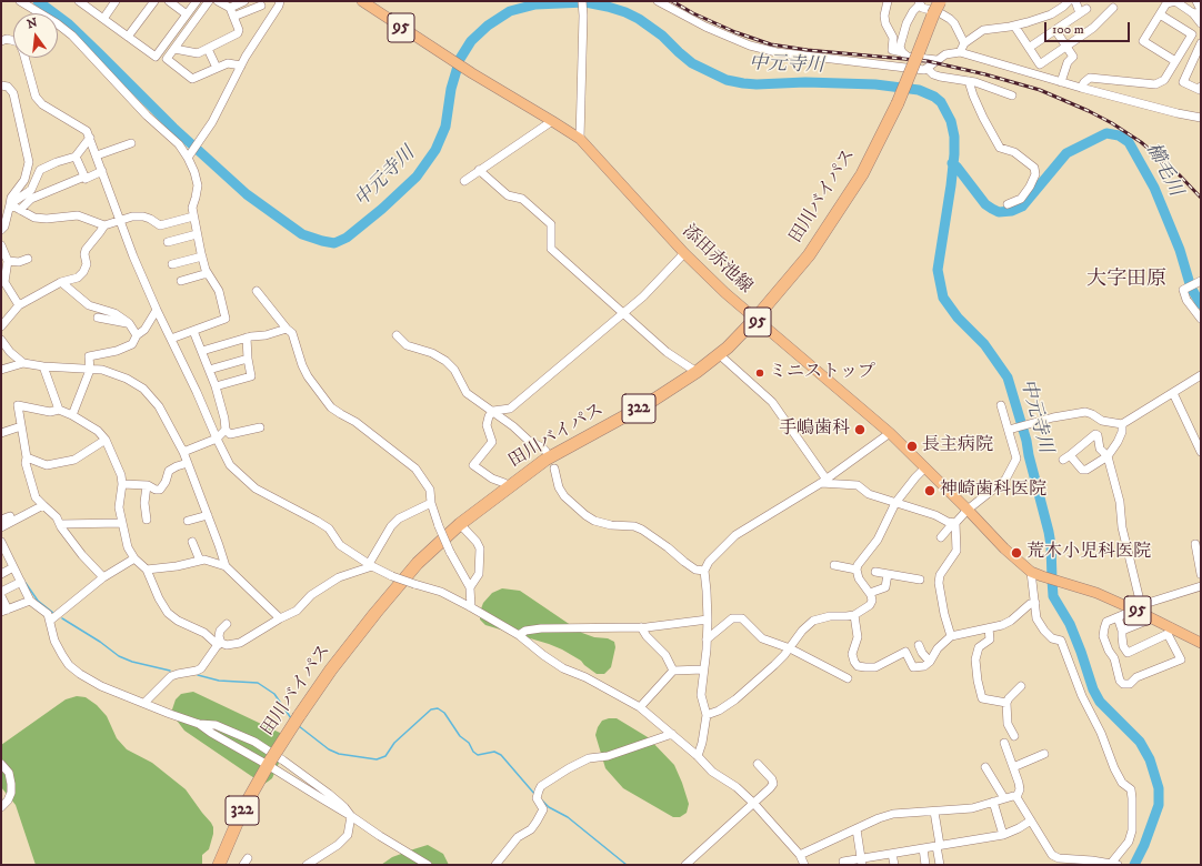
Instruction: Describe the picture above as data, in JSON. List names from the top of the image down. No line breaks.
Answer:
{"streets":{"highway":["田川バイパス","322"],"main road":["95","添田赤池線"]},"crossings":[["田川バイパス","添田赤池線"]],"districts":["大字田原"],"water":["中元寺川","櫛毛川"],"places":["ミニストップ","手嶋歯科","長主病院","神崎歯科医院","荒木小児科医院"],"scale_bar":"100 m","north":"top"}
